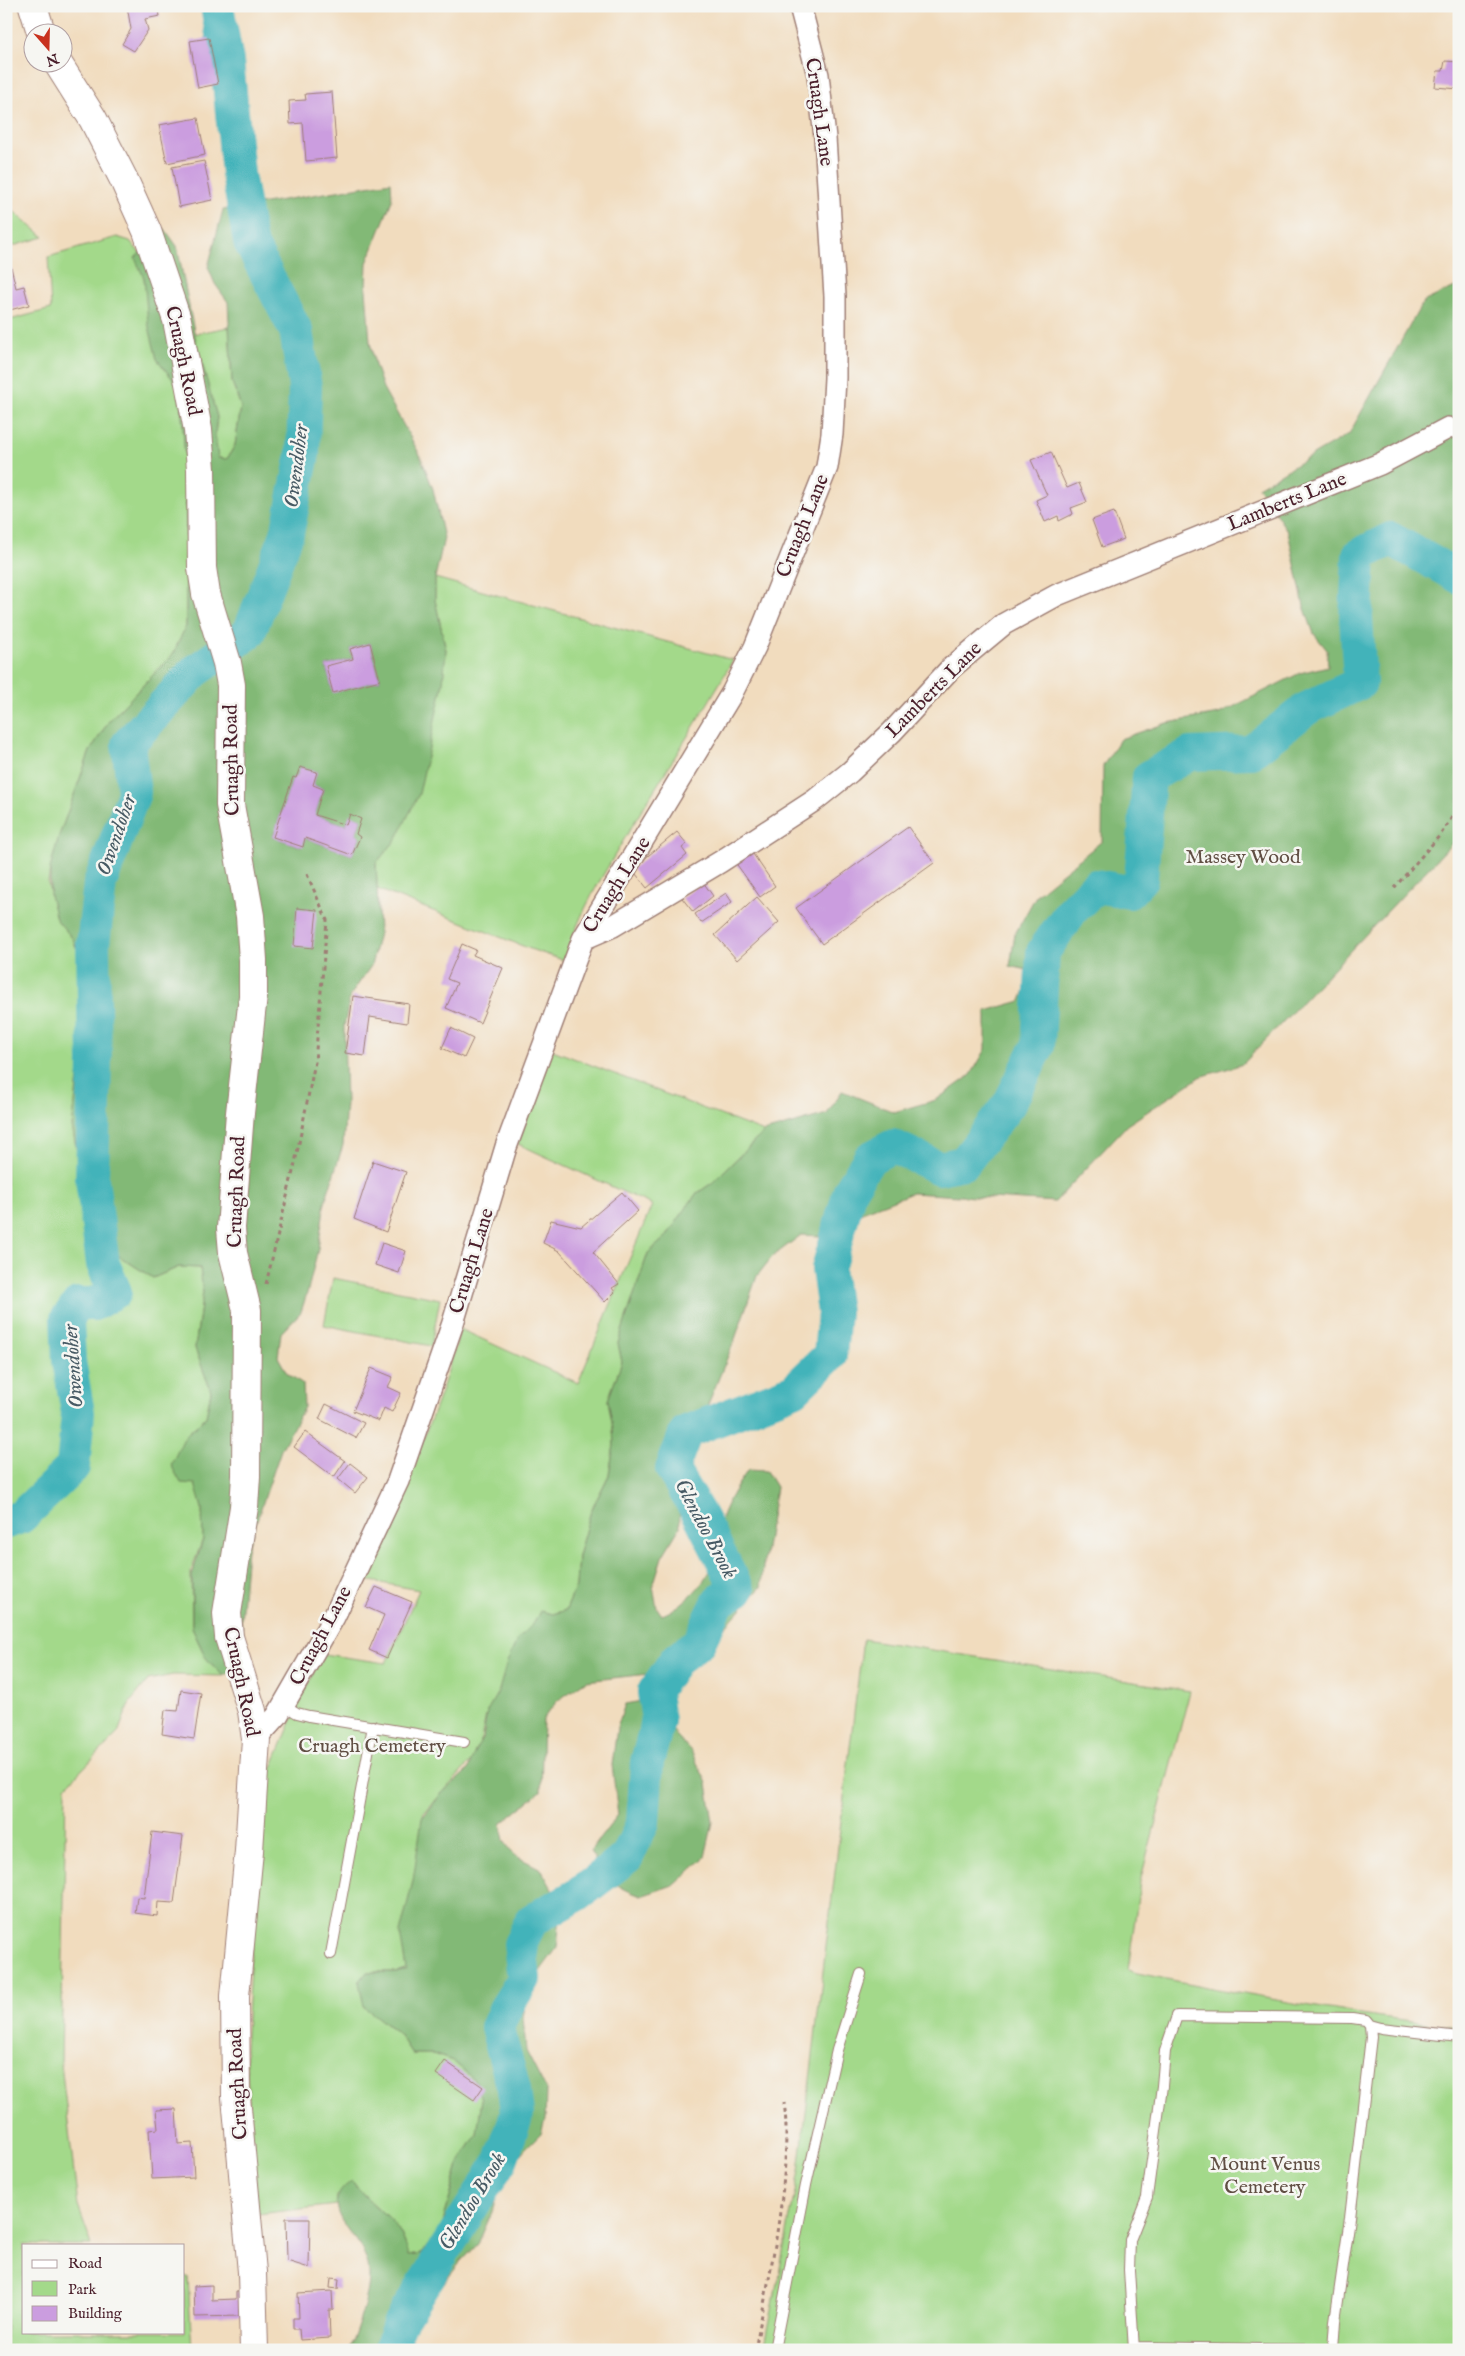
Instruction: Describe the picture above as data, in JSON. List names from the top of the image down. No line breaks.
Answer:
{"streets":{"main road":["Cruagh Road"],"street":["Cruagh Lane","Lamberts Lane"]},"crossings":[["Cruagh Lane","Cruagh Road"],["Cruagh Lane","Lamberts Lane"]],"water":["Owendoher","Glendoo Brook"],"parks":["Massey Wood","Cruagh Cemetery","Mount Venus Cemetery"],"legend":["Road","Park","Building"],"north":"bottom"}
